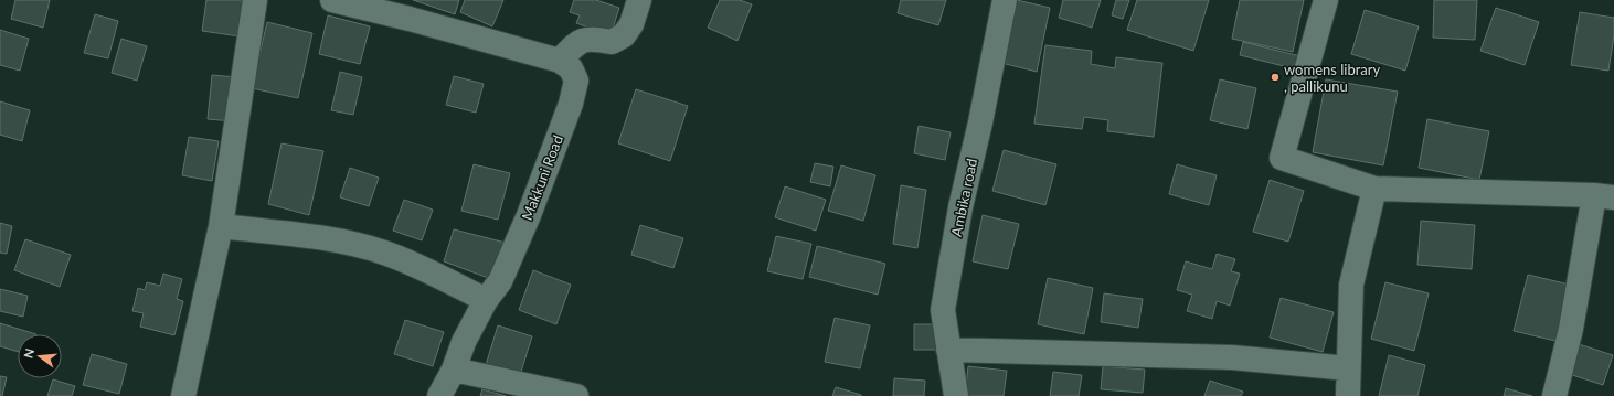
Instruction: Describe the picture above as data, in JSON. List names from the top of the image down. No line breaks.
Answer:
{"streets":{"street":["Makkuni Road","Ambika road"]},"places":["womens library , pallikunu"],"north":"left"}
